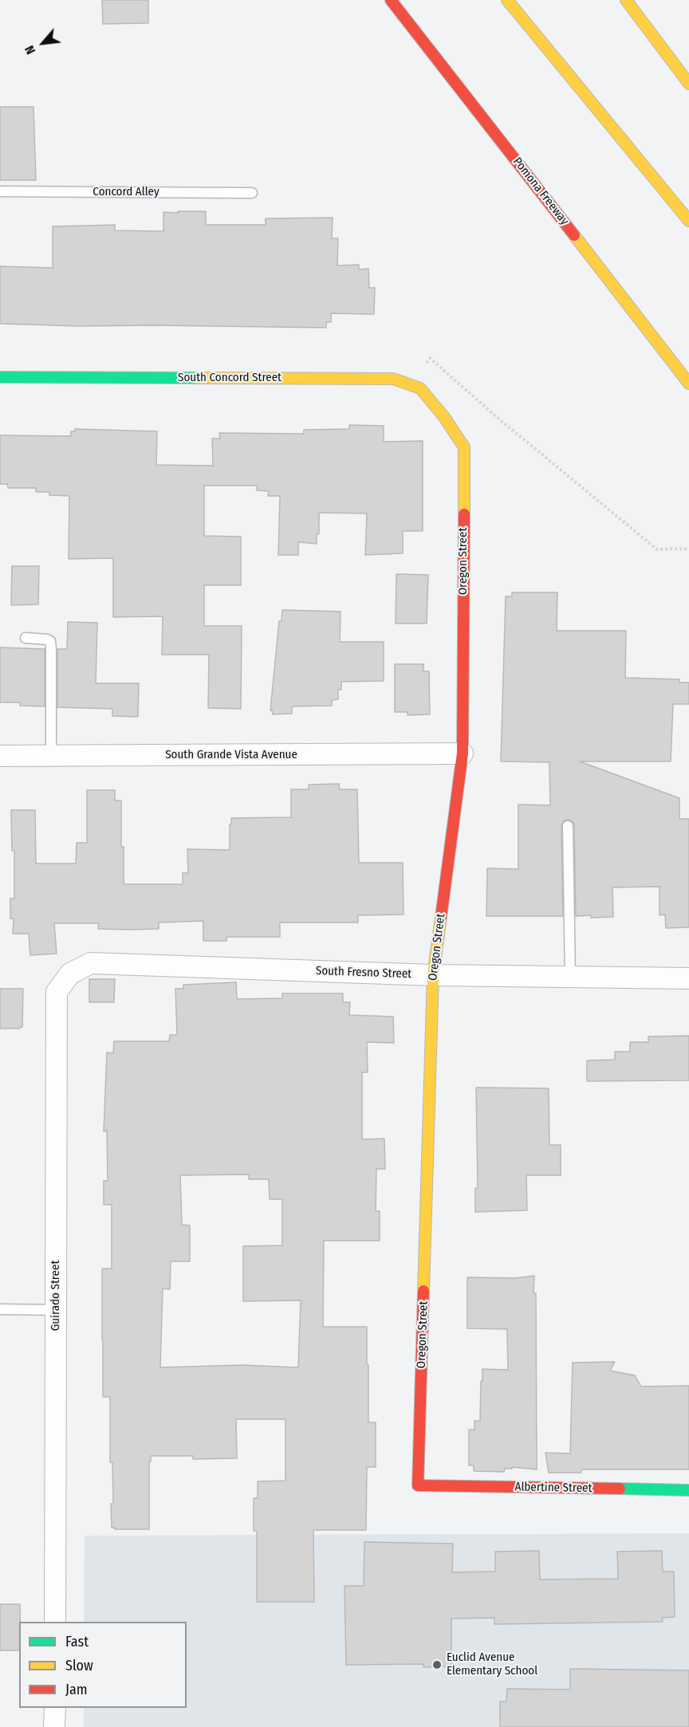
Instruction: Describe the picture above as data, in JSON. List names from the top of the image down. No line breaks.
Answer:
{"streets":{"main road":["Pomona Freeway","South Concord Street","Oregon Street","Albertine Street"],"street":["South Grande Vista Avenue","South Fresno Street","Guirado Street"],"lane":["Concord Alley"]},"crossings":[["South Concord Street","Oregon Street"],["Oregon Street","South Grande Vista Avenue"],["Oregon Street","South Fresno Street"],["Oregon Street","Albertine Street"],["South Fresno Street","Guirado Street"]],"places":["Euclid Avenue Elementary School"],"legend":["Fast","Slow","Jam"],"north":"bottom left"}
